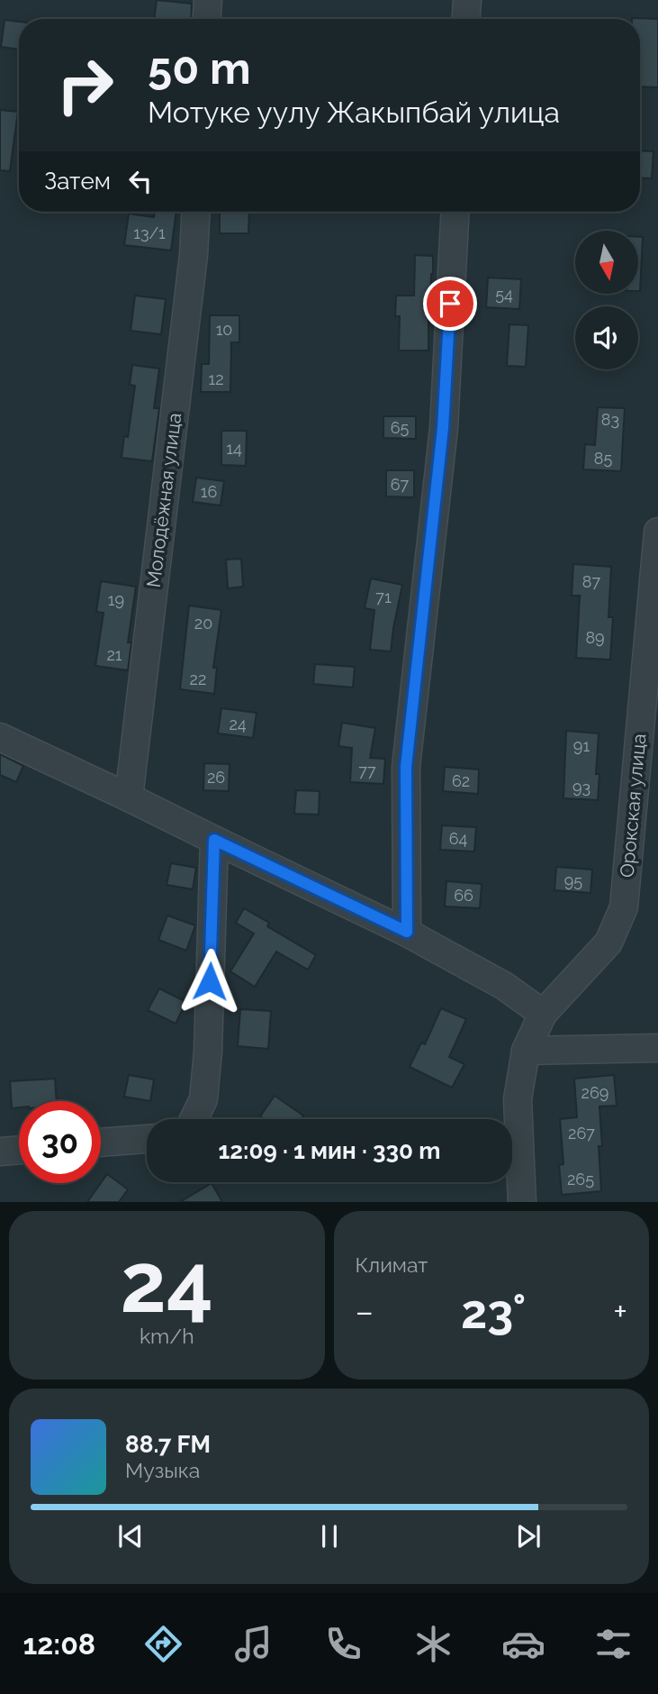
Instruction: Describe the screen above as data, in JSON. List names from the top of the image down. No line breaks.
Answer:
{"streets":{"street":["Молодёжная улица","Орокская улица"]},"house_numbers":["13/1","54","10","12","83","65","14","85","67","16","87","71","19","20","89","21","22","24","91","77","26","62","93","64","95","66","269","267","265"],"north":"bottom","page":{"turn":["50 m","Мотуке уулу Жакыпбай улица"],"then":"Затем","limit":"30","trip":"12:09 · 1 мин · 330 m","tile":[["24","km/h"],"Климат"],"heat":["−","23°","+"],"song":["88.7 FM","Музыка"],"tabs":"12:08"}}
